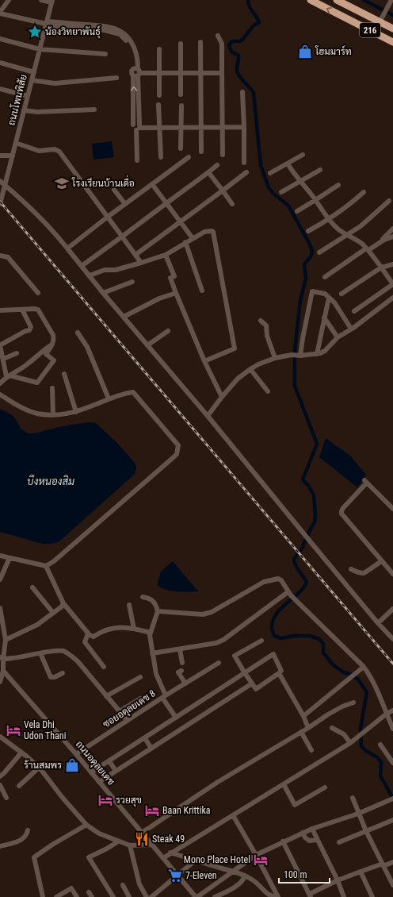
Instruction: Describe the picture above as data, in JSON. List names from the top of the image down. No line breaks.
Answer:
{"streets":{"highway":["216"],"street":["ถนนโพนพิสัย","ซอยอดุลยเดช 8","ถนนอดุลยเดช"]},"crossings":[["ซอยอดุลยเดช 8","ถนนอดุลยเดช"]],"water":["บึงหนองสิม"],"places":{"place":["น้องวิทยาพันธุ์"],"shop":["โฮมมาร์ท","ร้านสมพร"],"school or university":["โรงเรียนบ้านเดื่อ"],"hotel":["Vela Dhi Udon Thani","รวยสุข","Baan Krittika","Mono Place Hotel"],"restaurant":["Steak 49"],"supermarket":["7-Eleven"]},"scale_bar":"100 m"}
